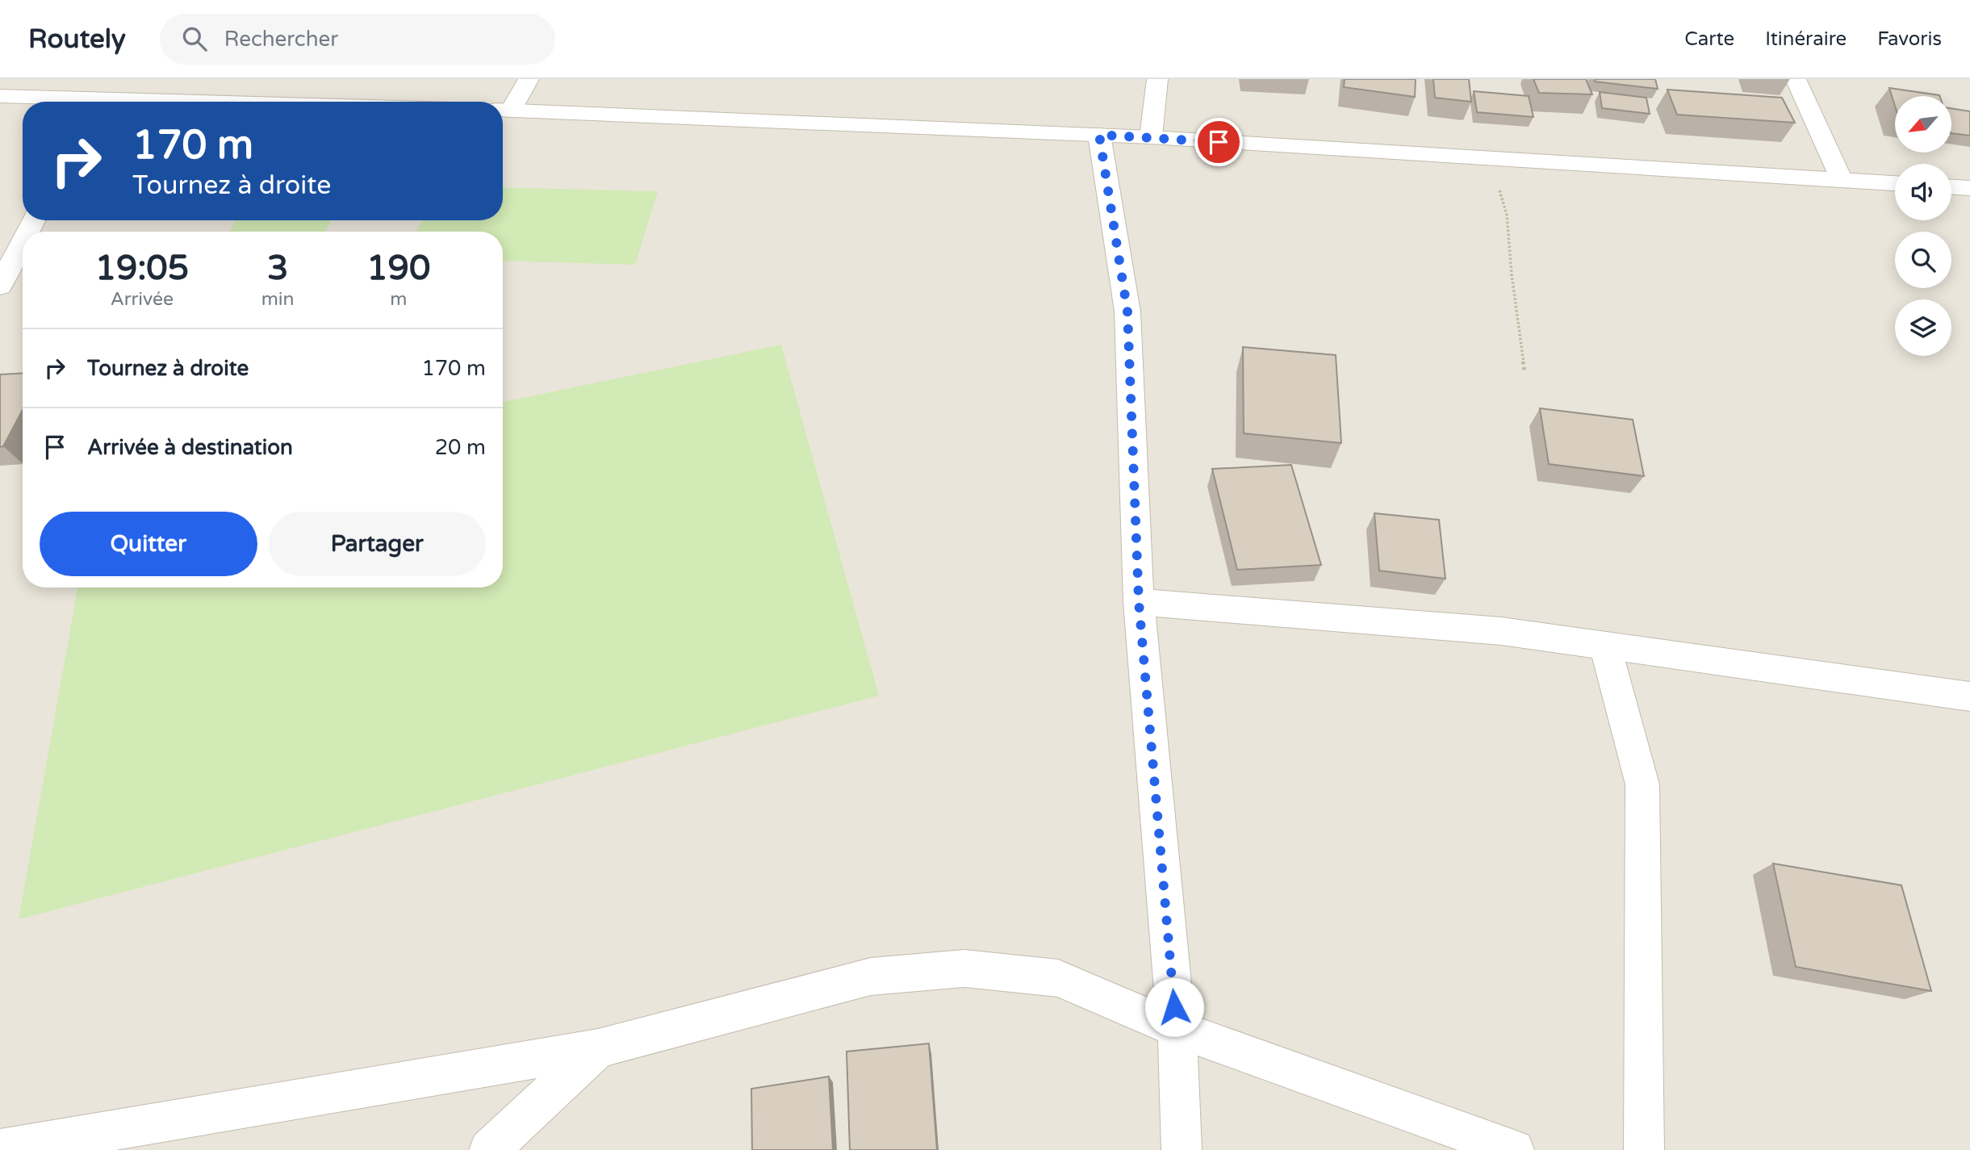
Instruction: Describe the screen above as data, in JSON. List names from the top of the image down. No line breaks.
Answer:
{"north":"bottom left","page":{"header":"Routely","search":"Rechercher","nav":["Carte","Itinéraire","Favoris"],"turn":["170 m","Tournez à droite"],"eta":["19:05","Arrivée","3","min","190","m"],"list":[{"name":"Tournez à droite","value":"170 m"},{"name":"Arrivée à destination","value":"20 m"}],"buttons":["Quitter","Partager"]}}
